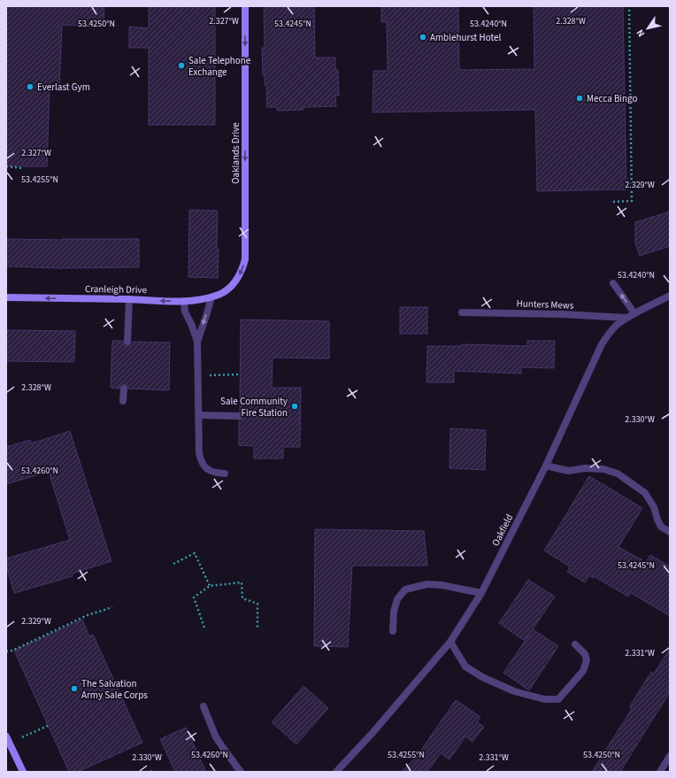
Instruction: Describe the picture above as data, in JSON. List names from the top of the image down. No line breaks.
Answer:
{"streets":{"main road":["Oaklands Drive","Cranleigh Drive"],"street":["Hunters Mews","Oakfield"]},"crossings":[["Oaklands Drive","Cranleigh Drive"],["Hunters Mews","Oakfield"]],"one_way":["Oaklands Drive","Cranleigh Drive"],"places":["Amblehurst Hotel","Sale Telephone Exchange","Everlast Gym","Mecca Bingo","Sale Community Fire Station","The Salvation Army Sale Corps"],"north":"bottom left","coordinates":["2.327°W","2.328°W","53.4250°N","53.4245°N","53.4240°N","53.4255°N","2.329°W","2.330°W","53.4260°N","2.331°W"]}
